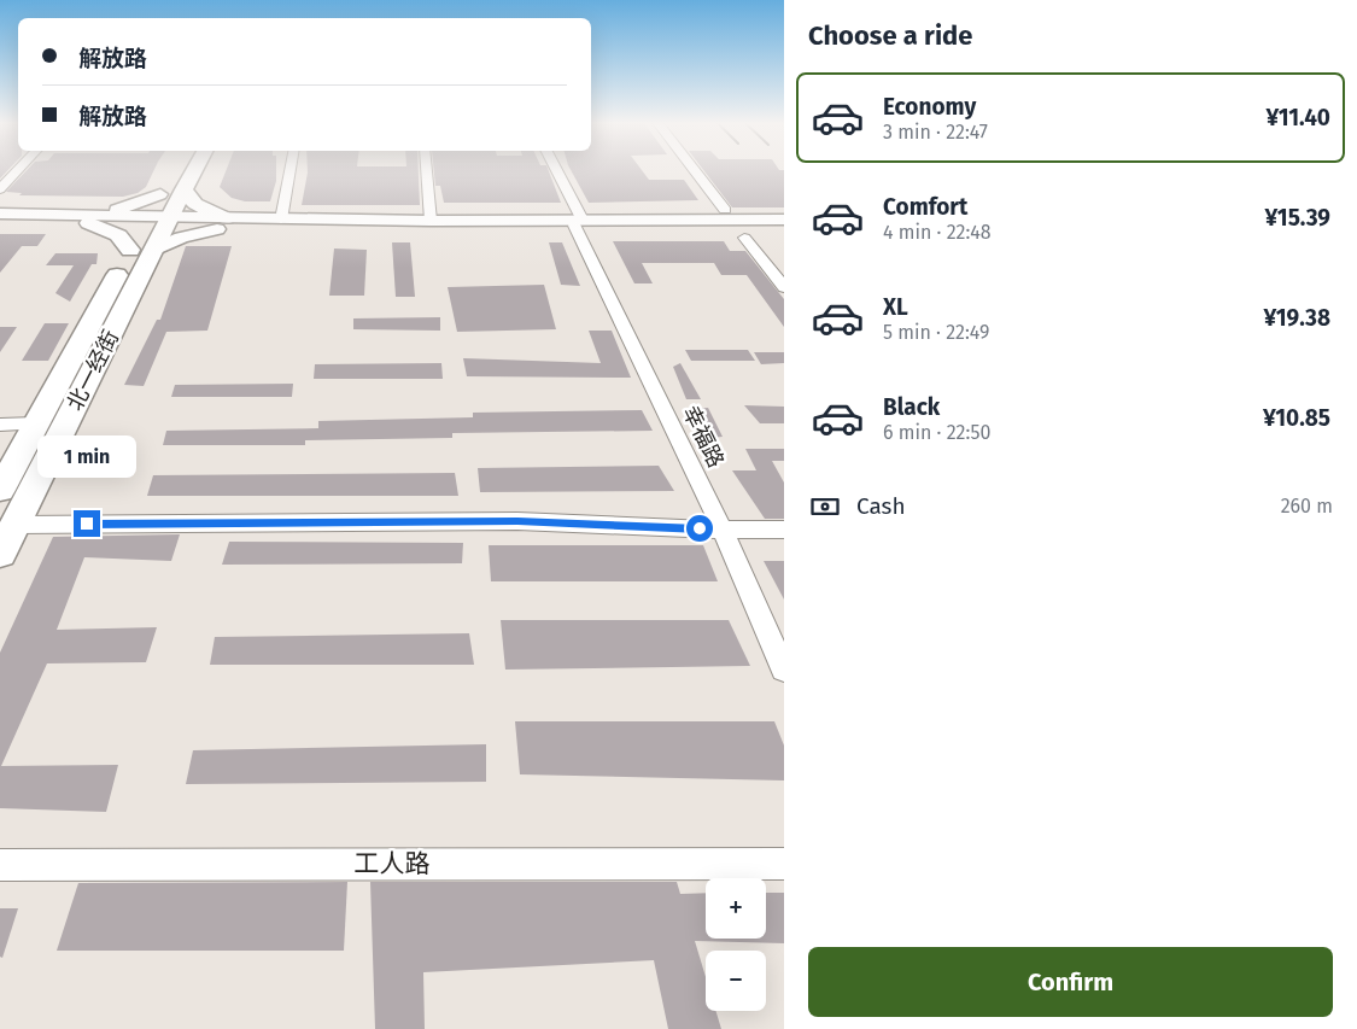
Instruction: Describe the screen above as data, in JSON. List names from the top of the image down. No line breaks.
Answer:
{"streets":{"highway":["北一经街"],"street":["幸福路","工人路"]},"page":{"heading":"Choose a ride","banner":["解放路","解放路"],"list":[{"name":"Economy","note":"3 min · 22:47","value":"¥11.40"},{"name":"Comfort","note":"4 min · 22:48","value":"¥15.39"},{"name":"XL","note":"5 min · 22:49","value":"¥19.38"},{"name":"Black","note":"6 min · 22:50","value":"¥10.85"}],"bubble":"1 min","pay":["Cash","260 m"],"map_buttons":["+","−"],"buttons":"Confirm"}}
